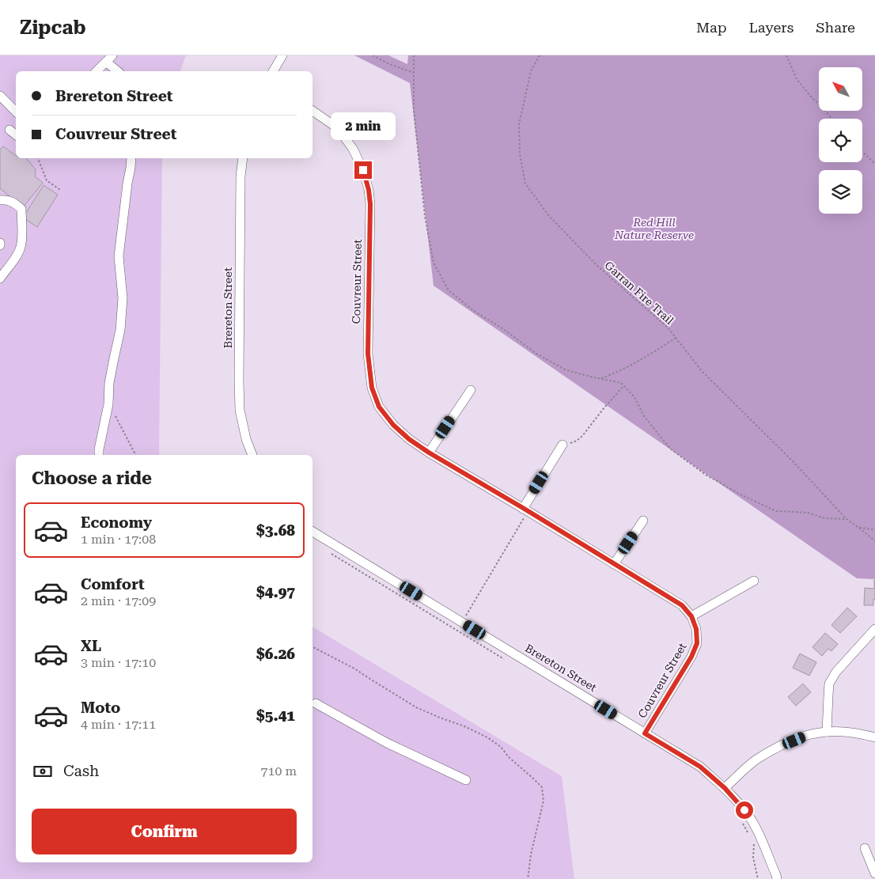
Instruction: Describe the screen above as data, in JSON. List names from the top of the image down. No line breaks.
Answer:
{"streets":{"street":["Couvreur Street","Brereton Street"],"path":["Garran Fire Trail"]},"crossings":[["Couvreur Street","Brereton Street"]],"parks":["Red Hill Nature Reserve"],"north":"top left","page":{"header":"Zipcab","nav":["Map","Layers","Share"],"banner":["Brereton Street","Couvreur Street"],"bubble":"2 min","heading":"Choose a ride","list":[{"name":"Economy","note":"1 min · 17:08","value":"$3.68"},{"name":"Comfort","note":"2 min · 17:09","value":"$4.97"},{"name":"XL","note":"3 min · 17:10","value":"$6.26"},{"name":"Moto","note":"4 min · 17:11","value":"$5.41"}],"pay":["Cash","710 m"],"buttons":"Confirm"}}
